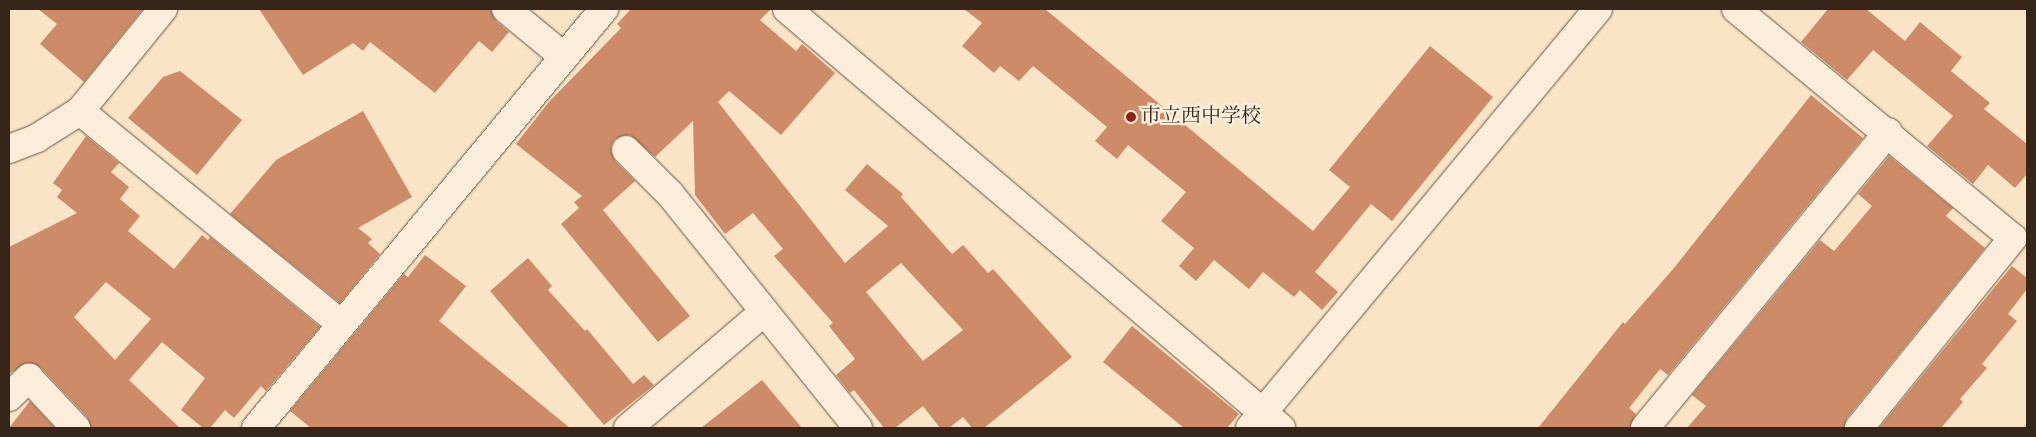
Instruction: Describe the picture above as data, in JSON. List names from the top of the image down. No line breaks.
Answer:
{"places":["市立西中学校"]}
